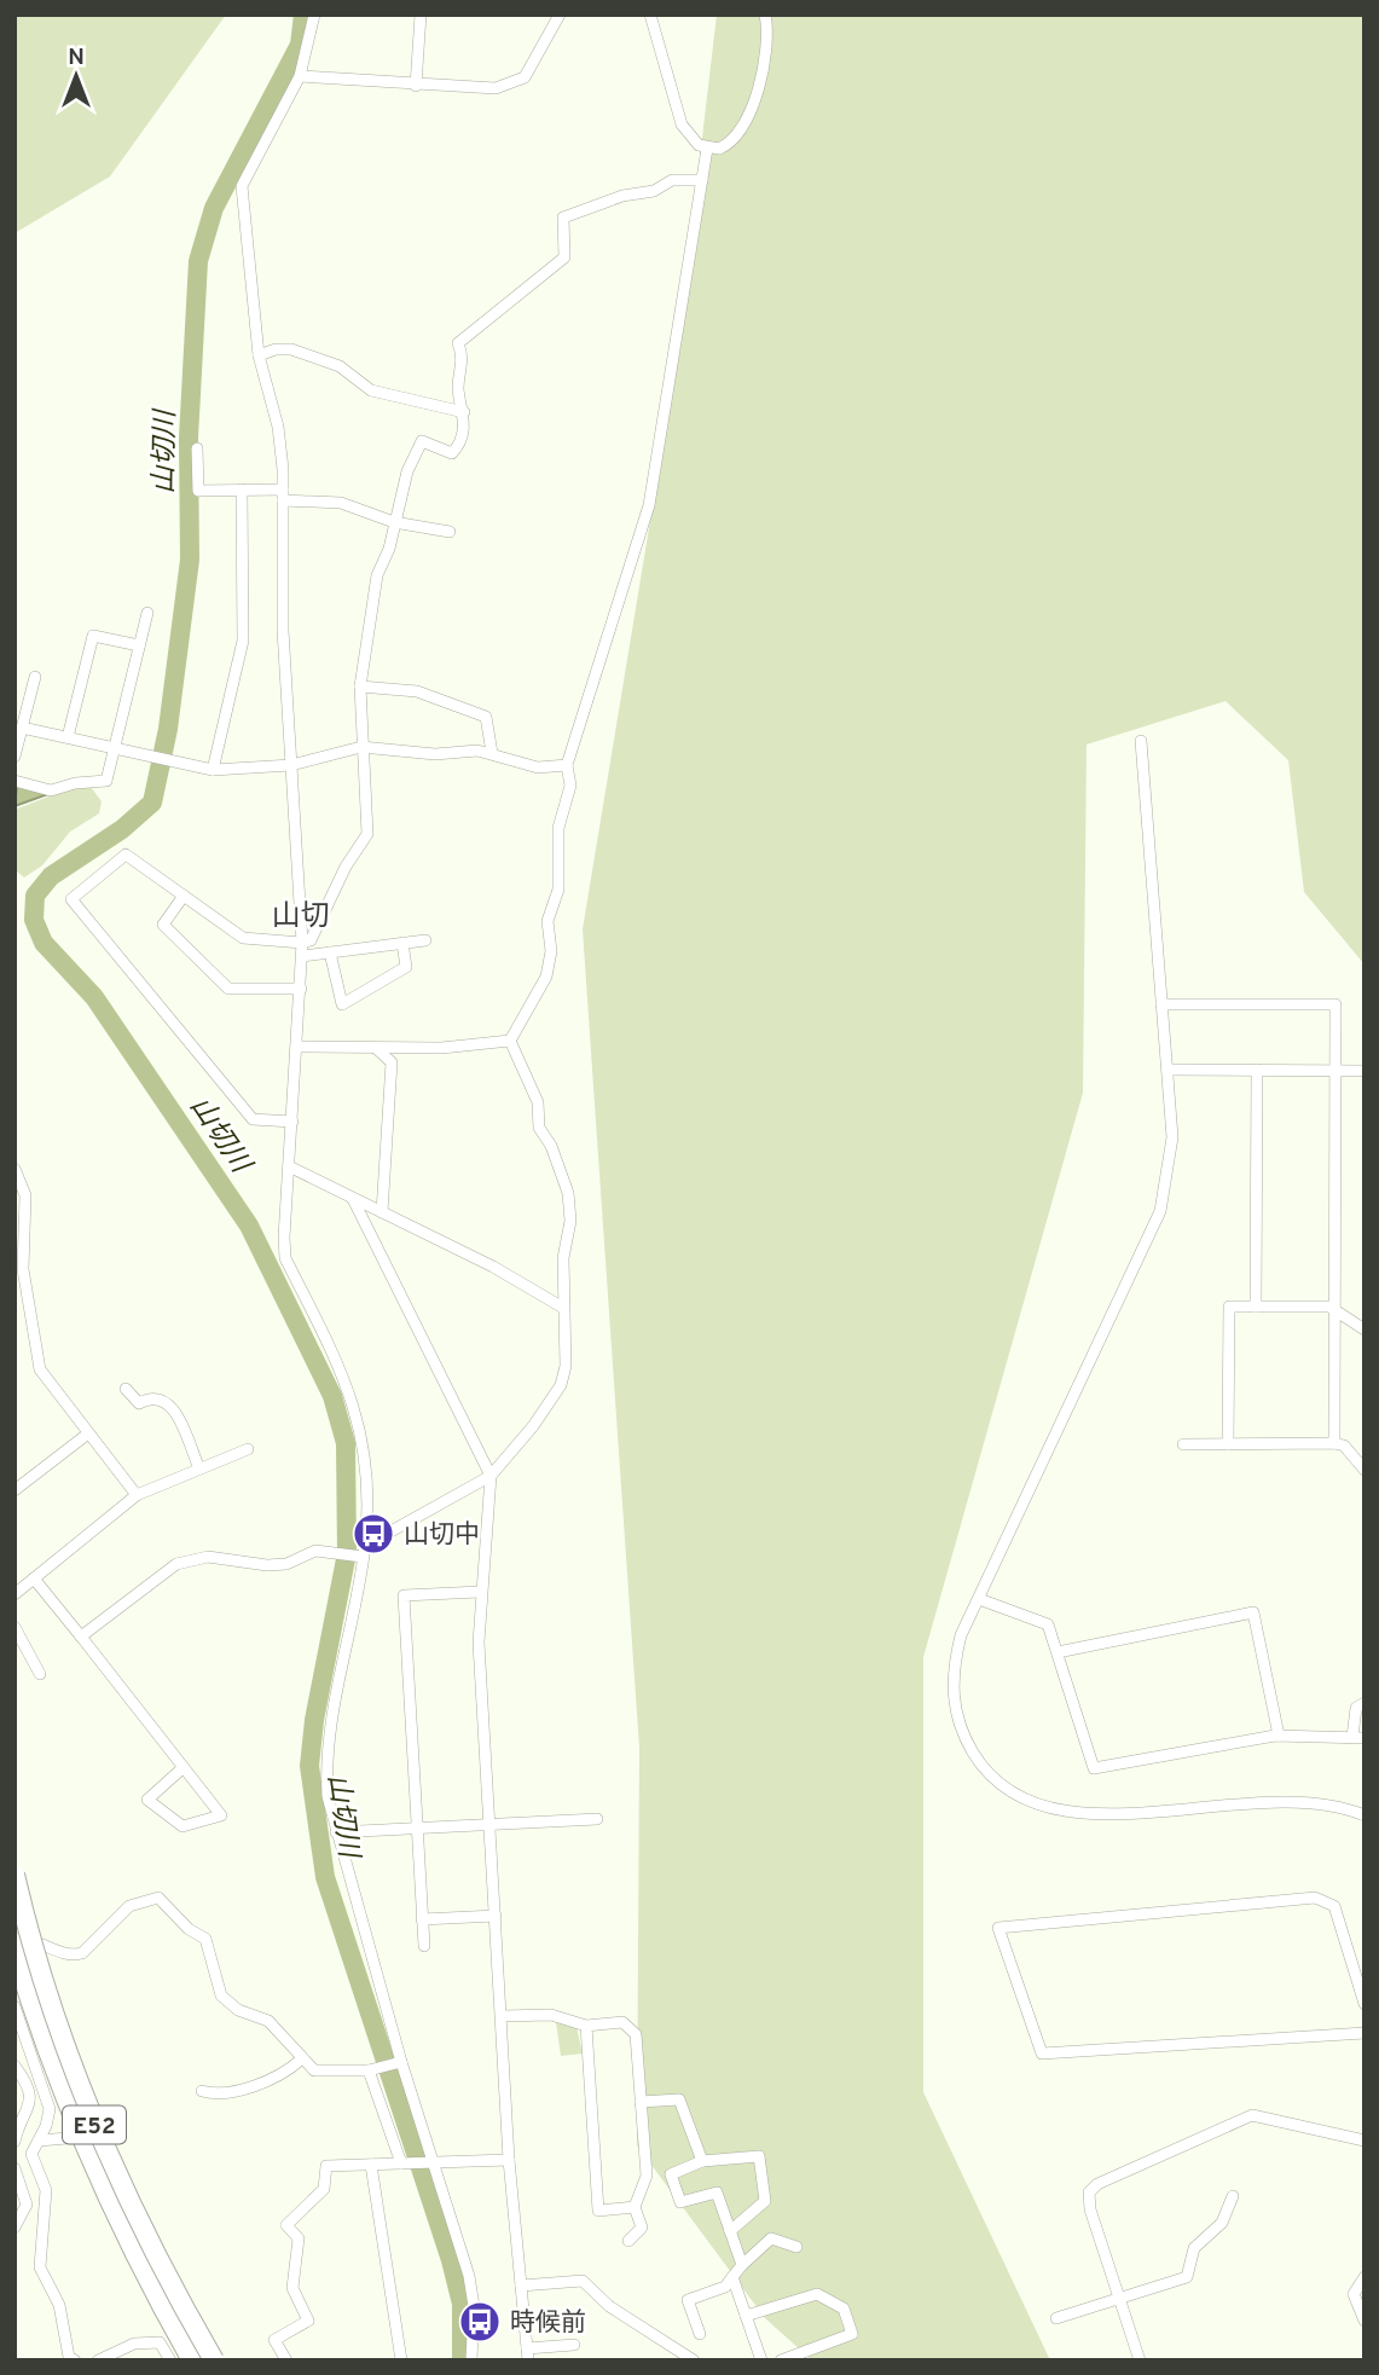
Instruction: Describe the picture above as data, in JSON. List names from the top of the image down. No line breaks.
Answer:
{"streets":{"highway":["E52"]},"districts":["山切"],"water":["山切川"],"places":{"bus stop":["山切中","時候前"]},"north":"top"}
